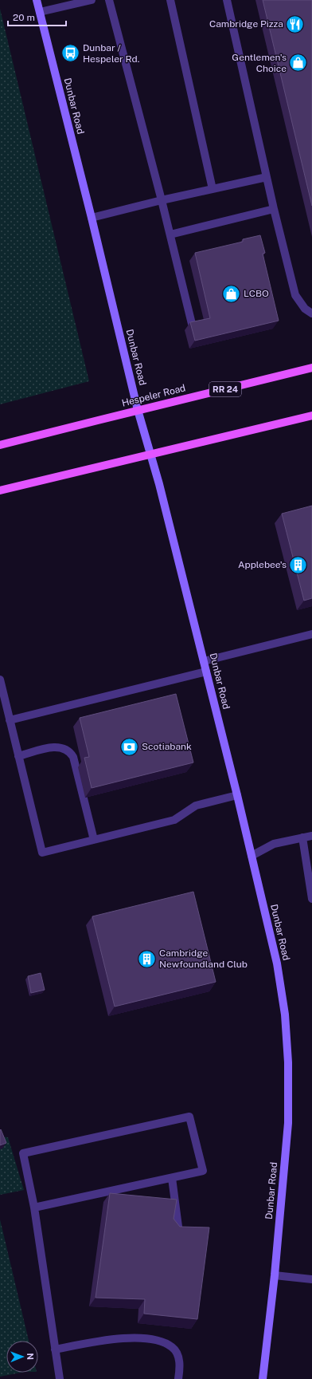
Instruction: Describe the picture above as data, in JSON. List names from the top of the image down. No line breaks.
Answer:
{"streets":{"main road":["RR 24","Hespeler Road"],"street":["Dunbar Road"]},"crossings":[["Dunbar Road","Hespeler Road"]],"places":{"restaurant":["Cambridge Pizza"],"bus stop":["Dunbar / Hespeler Rd."],"shop":["Gentlemen's Choice","LCBO"],"building":["Applebee's","Cambridge Newfoundland Club"],"bank":["Scotiabank"]},"scale_bar":"20 m","north":"right"}
